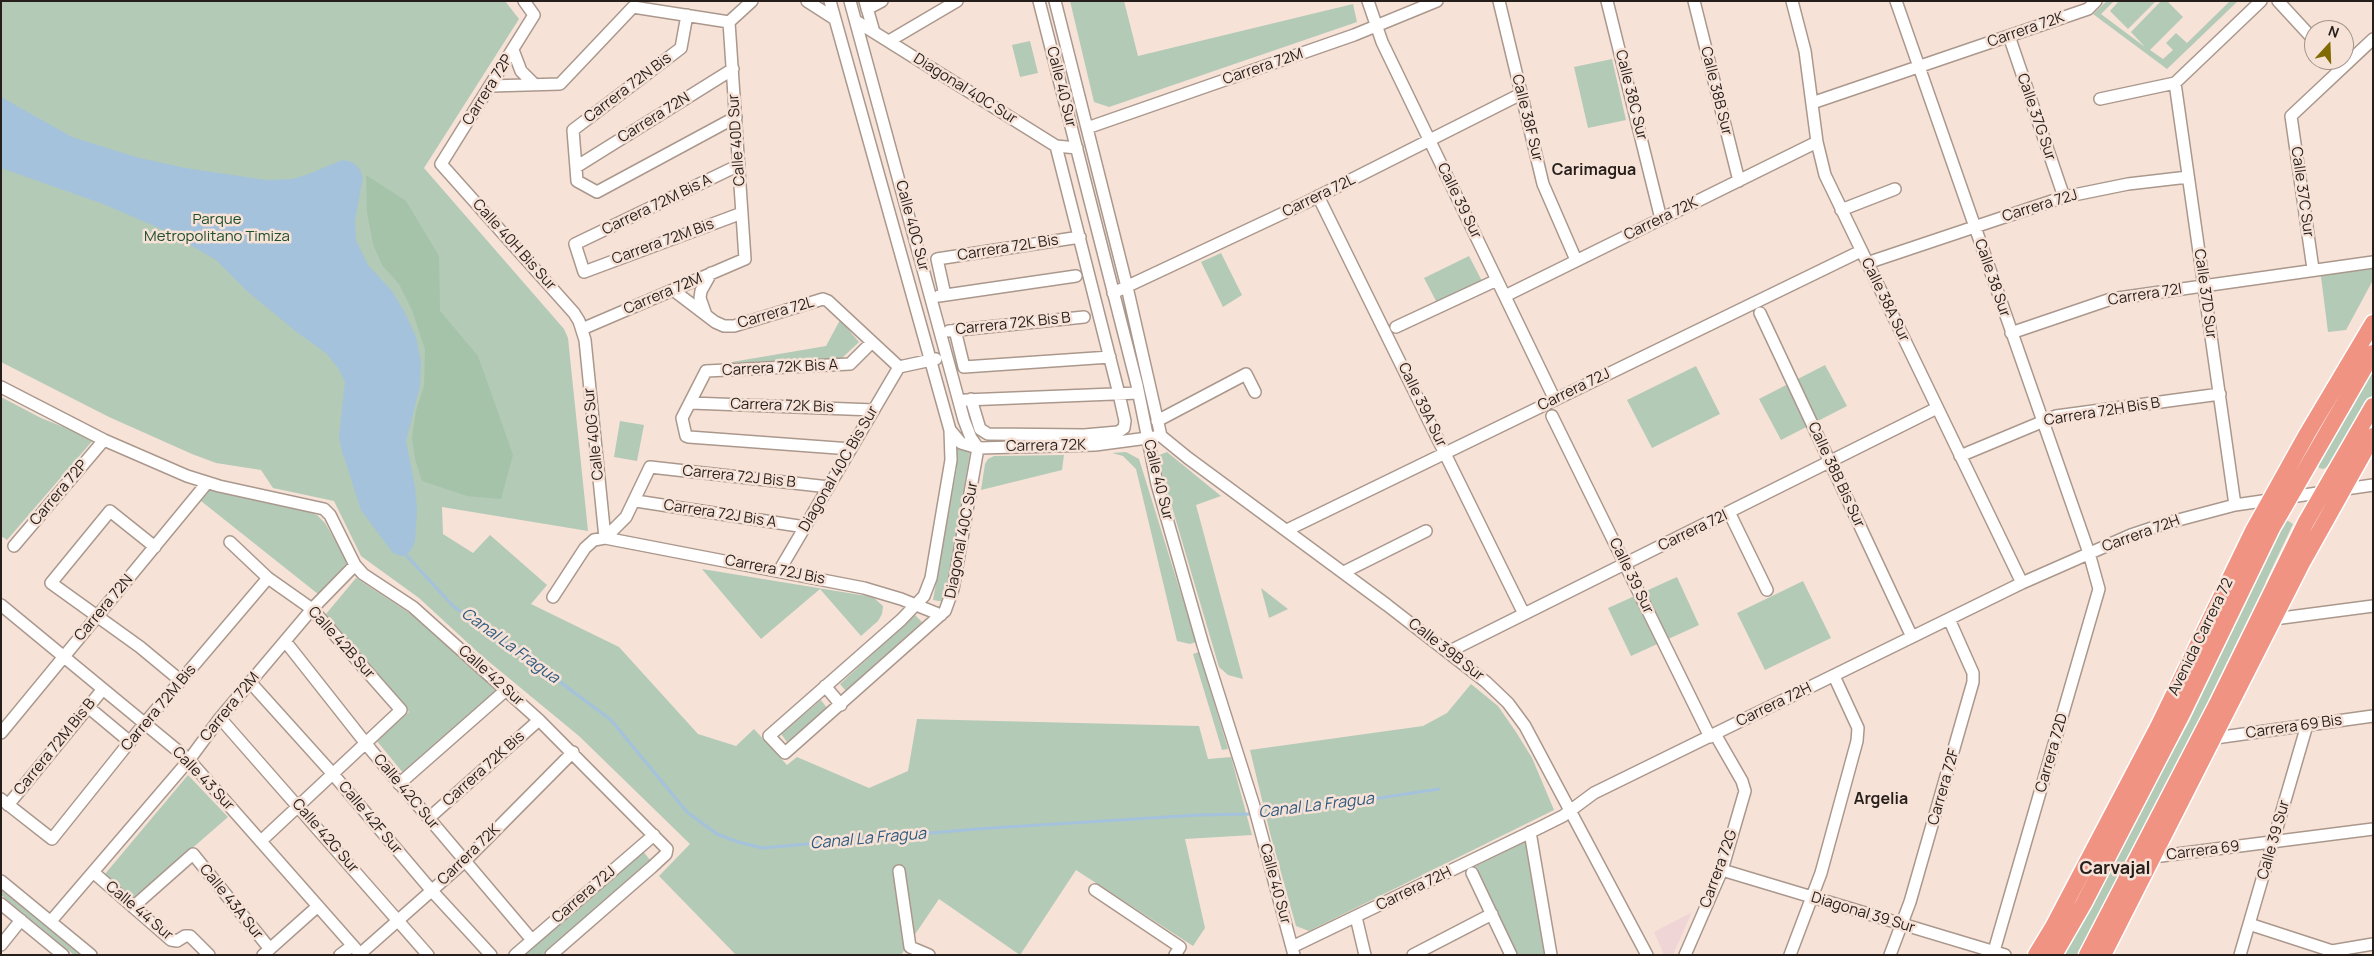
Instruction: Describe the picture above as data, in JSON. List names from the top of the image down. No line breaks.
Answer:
{"streets":{"highway":["Avenida Carrera 72"],"street":["Carrera 72K","Carrera 72M","Calle 40 Sur","Carrera 72N Bis","Diagonal 40C Sur","Carrera 72P","Calle 38B Sur","Calle 38C Sur","Calle 37G Sur","Carrera 72N","Calle 38F Sur","Calle 40D Sur","Calle 37C Sur","Carrera 72L","Calle 39 Sur","Carrera 72M Bis A","Carrera 72J","Calle 40C Sur","Carrera 72M Bis","Calle 40H Bis Sur","Carrera 72L Bis","Calle 38 Sur","Calle 37D Sur","Carrera 72I","Calle 38A Sur","Carrera 72K Bis B","Carrera 72K Bis A","Calle 39A Sur","Carrera 72K Bis","Carrera 72H Bis B","Calle 40G Sur","Diagonal 40C Bis Sur","Calle 38B Bis Sur","Carrera 72J Bis B","Carrera 72J Bis A","Carrera 72H","Carrera 72J Bis","Calle 42B Sur","Calle 39B Sur","Calle 42 Sur","Carrera 69 Bis","Carrera 72M Bis B","Carrera 72D","Calle 43 Sur","Carrera 72F","Calle 42C Sur","Calle 42F Sur","Calle 42G Sur","Carrera 69","Carrera 72G","Calle 43A Sur","Calle 44 Sur","Diagonal 39 Sur"]},"crossings":[["Carrera 72K","Calle 40 Sur"],["Carrera 72K","Diagonal 40C Sur"],["Carrera 72K","Calle 38B Sur"],["Carrera 72K","Calle 38C Sur"],["Carrera 72K","Calle 37G Sur"],["Carrera 72K","Calle 38F Sur"],["Carrera 72K","Calle 39 Sur"],["Carrera 72K","Calle 40C Sur"],["Carrera 72K","Calle 38 Sur"],["Carrera 72K","Calle 38A Sur"],["Carrera 72K","Calle 42 Sur"],["Carrera 72K","Calle 43 Sur"],["Carrera 72K","Calle 42C Sur"],["Carrera 72K","Calle 42F Sur"],["Carrera 72K","Calle 42G Sur"],["Carrera 72M","Calle 40 Sur"],["Carrera 72M","Calle 40D Sur"],["Carrera 72M","Calle 39 Sur"],["Carrera 72M","Calle 40H Bis Sur"],["Carrera 72M","Calle 40G Sur"],["Carrera 72M","Calle 42B Sur"],["Carrera 72M","Calle 42 Sur"],["Carrera 72M","Calle 43 Sur"],["Carrera 72M","Calle 42C Sur"],["Carrera 72M","Calle 42F Sur"],["Carrera 72M","Calle 42G Sur"],["Carrera 72M","Calle 44 Sur"],["Calle 40 Sur","Diagonal 40C Sur"],["Calle 40 Sur","Carrera 72L"],["Calle 40 Sur","Carrera 72L Bis"],["Calle 40 Sur","Carrera 72H"],["Calle 40 Sur","Calle 39B Sur"],["Carrera 72N Bis","Carrera 72N"],["Diagonal 40C Sur","Calle 40C Sur"],["Diagonal 40C Sur","Carrera 72J Bis"],["Carrera 72P","Calle 40H Bis Sur"],["Calle 37G Sur","Carrera 72J"],["Carrera 72N","Calle 40D Sur"],["Carrera 72N","Calle 42 Sur"],["Carrera 72N","Calle 43 Sur"],["Calle 38F Sur","Carrera 72L"],["Calle 40D Sur","Carrera 72M Bis A"],["Calle 40D Sur","Carrera 72M Bis"],["Calle 37C Sur","Carrera 72I"],["Carrera 72L","Calle 39 Sur"],["Carrera 72L","Carrera 72K Bis A"],["Carrera 72L","Calle 39A Sur"],["Calle 39 Sur","Carrera 72J"],["Calle 39 Sur","Carrera 72I"],["Calle 39 Sur","Carrera 72H"],["Calle 39 Sur","Carrera 69 Bis"],["Calle 39 Sur","Carrera 69"],["Calle 39 Sur","Carrera 72G"],["Carrera 72M Bis A","Carrera 72M Bis"],["Carrera 72J","Calle 38 Sur"],["Carrera 72J","Calle 37D Sur"],["Carrera 72J","Calle 38A Sur"],["Carrera 72J","Calle 39A Sur"],["Carrera 72J","Calle 39B Sur"],["Carrera 72J","Calle 42 Sur"],["Carrera 72J","Calle 42C Sur"],["Calle 40C Sur","Carrera 72L Bis"],["Calle 40C Sur","Carrera 72K Bis B"],["Carrera 72M Bis","Calle 42B Sur"],["Carrera 72M Bis","Carrera 72M Bis B"],["Carrera 72M Bis","Calle 43 Sur"],["Calle 40H Bis Sur","Calle 40G Sur"],["Calle 38 Sur","Carrera 72I"],["Calle 38 Sur","Carrera 72H Bis B"],["Calle 38 Sur","Carrera 72H"],["Calle 38 Sur","Carrera 72D"],["Calle 37D Sur","Carrera 72I"],["Calle 37D Sur","Carrera 72H Bis B"],["Calle 37D Sur","Carrera 72H"],["Carrera 72I","Calle 38A Sur"],["Carrera 72I","Calle 39A Sur"],["Carrera 72I","Calle 38B Bis Sur"],["Carrera 72I","Calle 39B Sur"],["Calle 38A Sur","Carrera 72H Bis B"],["Calle 38A Sur","Carrera 72H"],["Carrera 72K Bis A","Carrera 72K Bis"],["Carrera 72K Bis","Diagonal 40C Bis Sur"],["Carrera 72K Bis","Calle 42 Sur"],["Carrera 72K Bis","Calle 42C Sur"],["Calle 40G Sur","Carrera 72J Bis"],["Diagonal 40C Bis Sur","Carrera 72J Bis B"],["Diagonal 40C Bis Sur","Carrera 72J Bis A"],["Diagonal 40C Bis Sur","Carrera 72J Bis"],["Calle 38B Bis Sur","Carrera 72H"],["Carrera 72J Bis B","Carrera 72J Bis A"],["Carrera 72H","Avenida Carrera 72"],["Carrera 72H","Calle 39B Sur"],["Carrera 72H","Carrera 72D"],["Carrera 72H","Carrera 72F"],["Calle 42B Sur","Calle 42C Sur"],["Carrera 72M Bis B","Calle 43 Sur"],["Carrera 72D","Diagonal 39 Sur"],["Carrera 72F","Diagonal 39 Sur"],["Carrera 72G","Diagonal 39 Sur"],["Calle 43A Sur","Calle 44 Sur"]],"districts":["Carimagua","Argelia","Carvajal"],"water":["Canal La Fragua"],"parks":["Parque Metropolitano Timiza"],"north":"top"}
